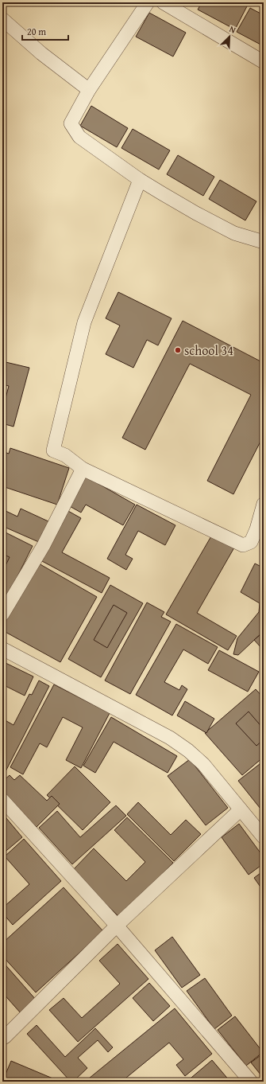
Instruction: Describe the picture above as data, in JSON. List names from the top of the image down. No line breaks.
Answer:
{"places":["school 34"],"scale_bar":"20 m","north":"top right"}
